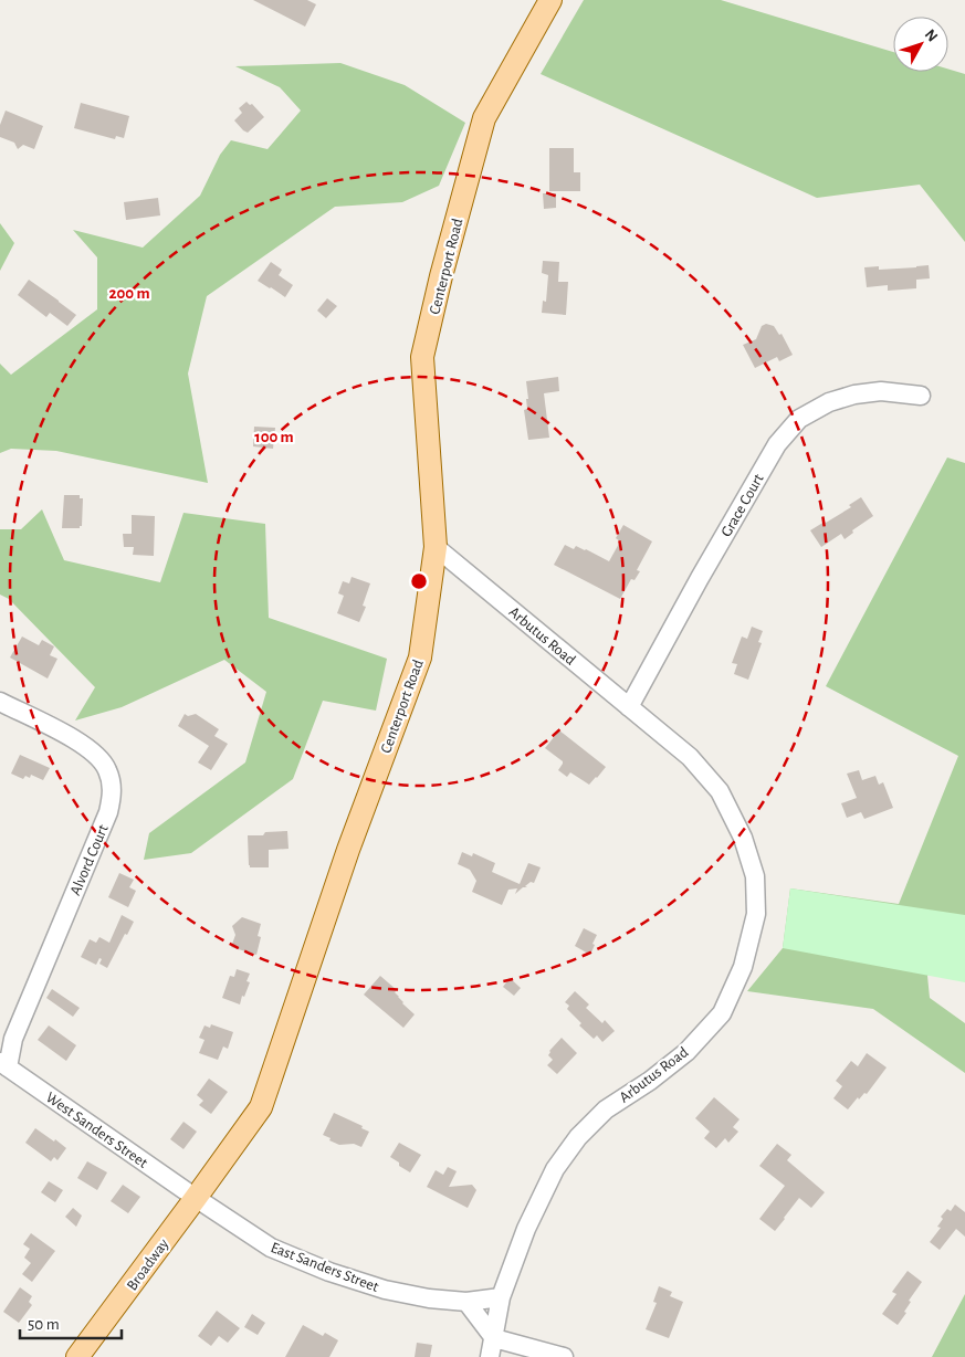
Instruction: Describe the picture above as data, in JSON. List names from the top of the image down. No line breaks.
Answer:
{"streets":{"main road":["Centerport Road","Broadway"],"street":["Grace Court","Arbutus Road","Alvord Court","West Sanders Street","East Sanders Street"]},"crossings":[["Centerport Road","Arbutus Road"],["Centerport Road","West Sanders Street"],["Centerport Road","Broadway"],["Centerport Road","East Sanders Street"],["Grace Court","Arbutus Road"],["Arbutus Road","East Sanders Street"],["Alvord Court","West Sanders Street"],["West Sanders Street","Broadway"],["West Sanders Street","East Sanders Street"],["Broadway","East Sanders Street"]],"scale_bar":"50 m","north":"top right","rings":["200 m","100 m"]}
